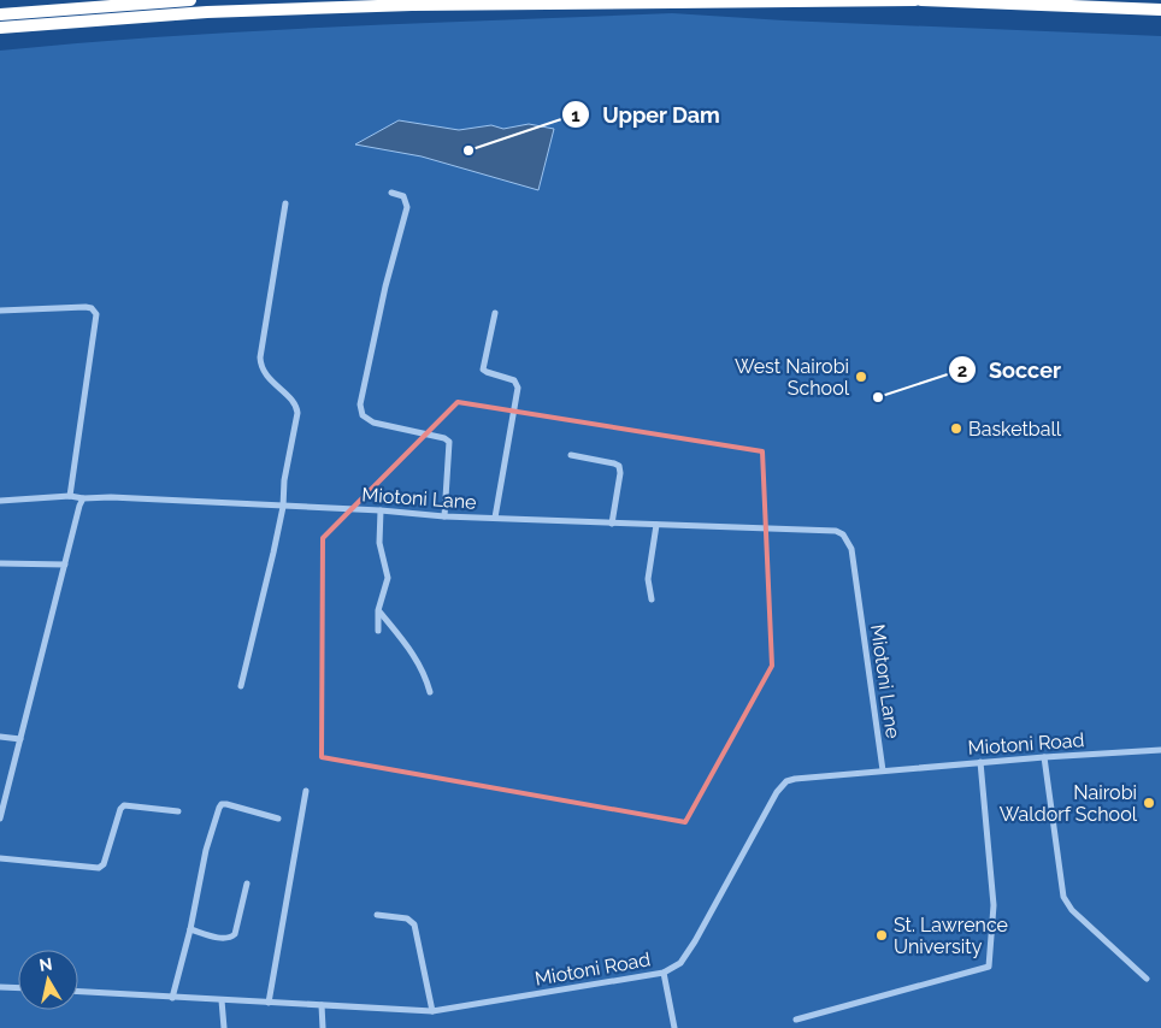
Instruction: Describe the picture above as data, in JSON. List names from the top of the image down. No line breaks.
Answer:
{"streets":{"street":["Miotoni Lane","Miotoni Road"]},"crossings":[["Miotoni Lane","Miotoni Road"]],"places":["Upper Dam","West Nairobi School","Soccer","Basketball","Nairobi Waldorf School","St. Lawrence University"],"north":"top"}
